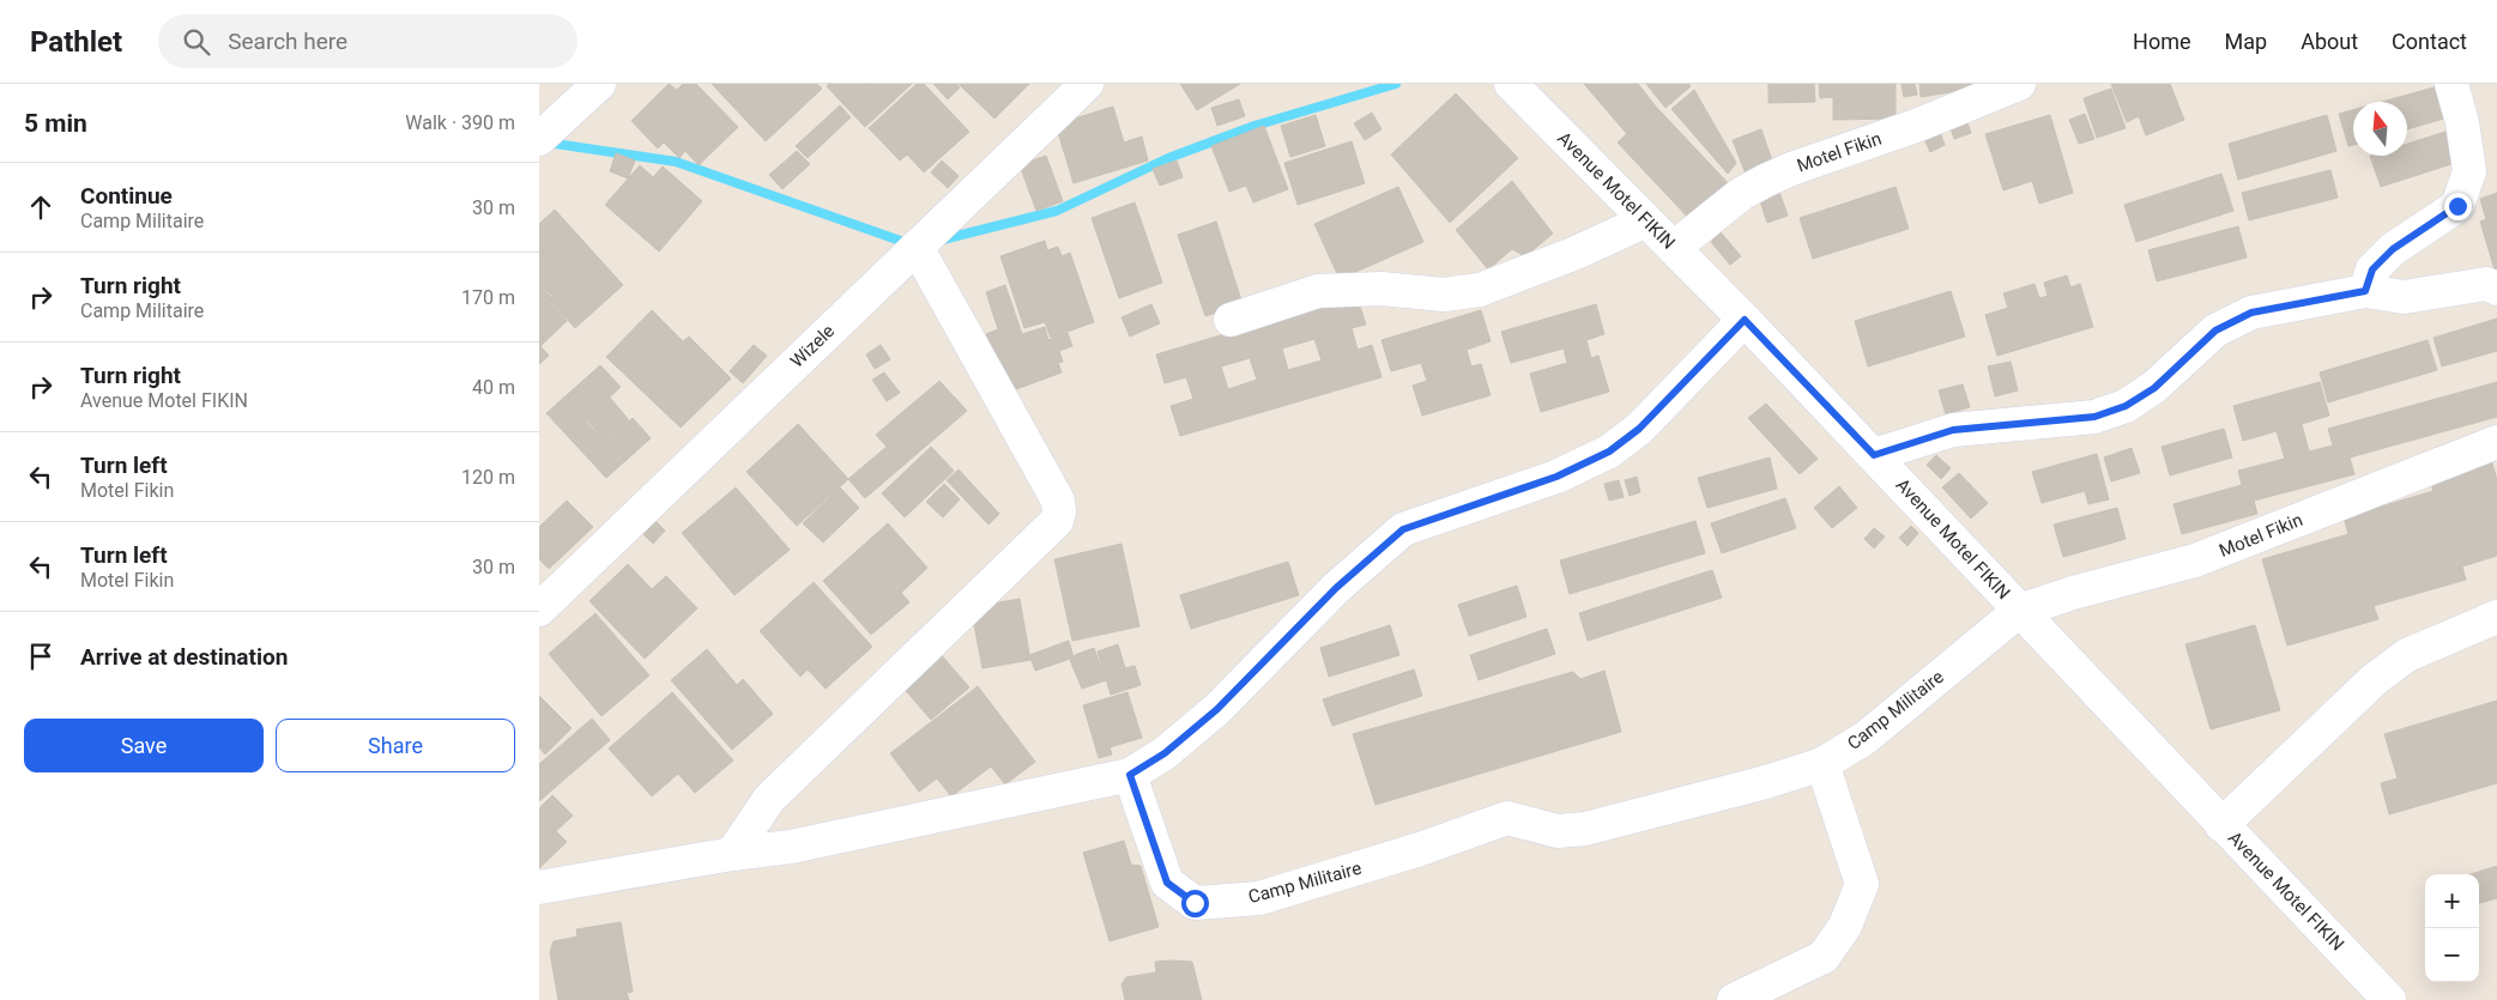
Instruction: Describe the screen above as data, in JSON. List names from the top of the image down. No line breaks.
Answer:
{"streets":{"street":["Motel Fikin","Avenue Motel FIKIN","Wizele","Camp Militaire"]},"crossings":[["Motel Fikin","Avenue Motel FIKIN"],["Motel Fikin","Camp Militaire"],["Avenue Motel FIKIN","Camp Militaire"]],"north":"top","page":{"header":"Pathlet","search":"Search here","nav":["Home","Map","About","Contact"],"heading":["5 min","Walk · 390 m"],"list":[["Continue","Camp Militaire","30 m"],["Turn right","Camp Militaire","170 m"],["Turn right","Avenue Motel FIKIN","40 m"],["Turn left","Motel Fikin","120 m"],["Turn left","Motel Fikin","30 m"],"Arrive at destination"],"buttons":["Save","Share"],"map_buttons":["+","−"]}}
